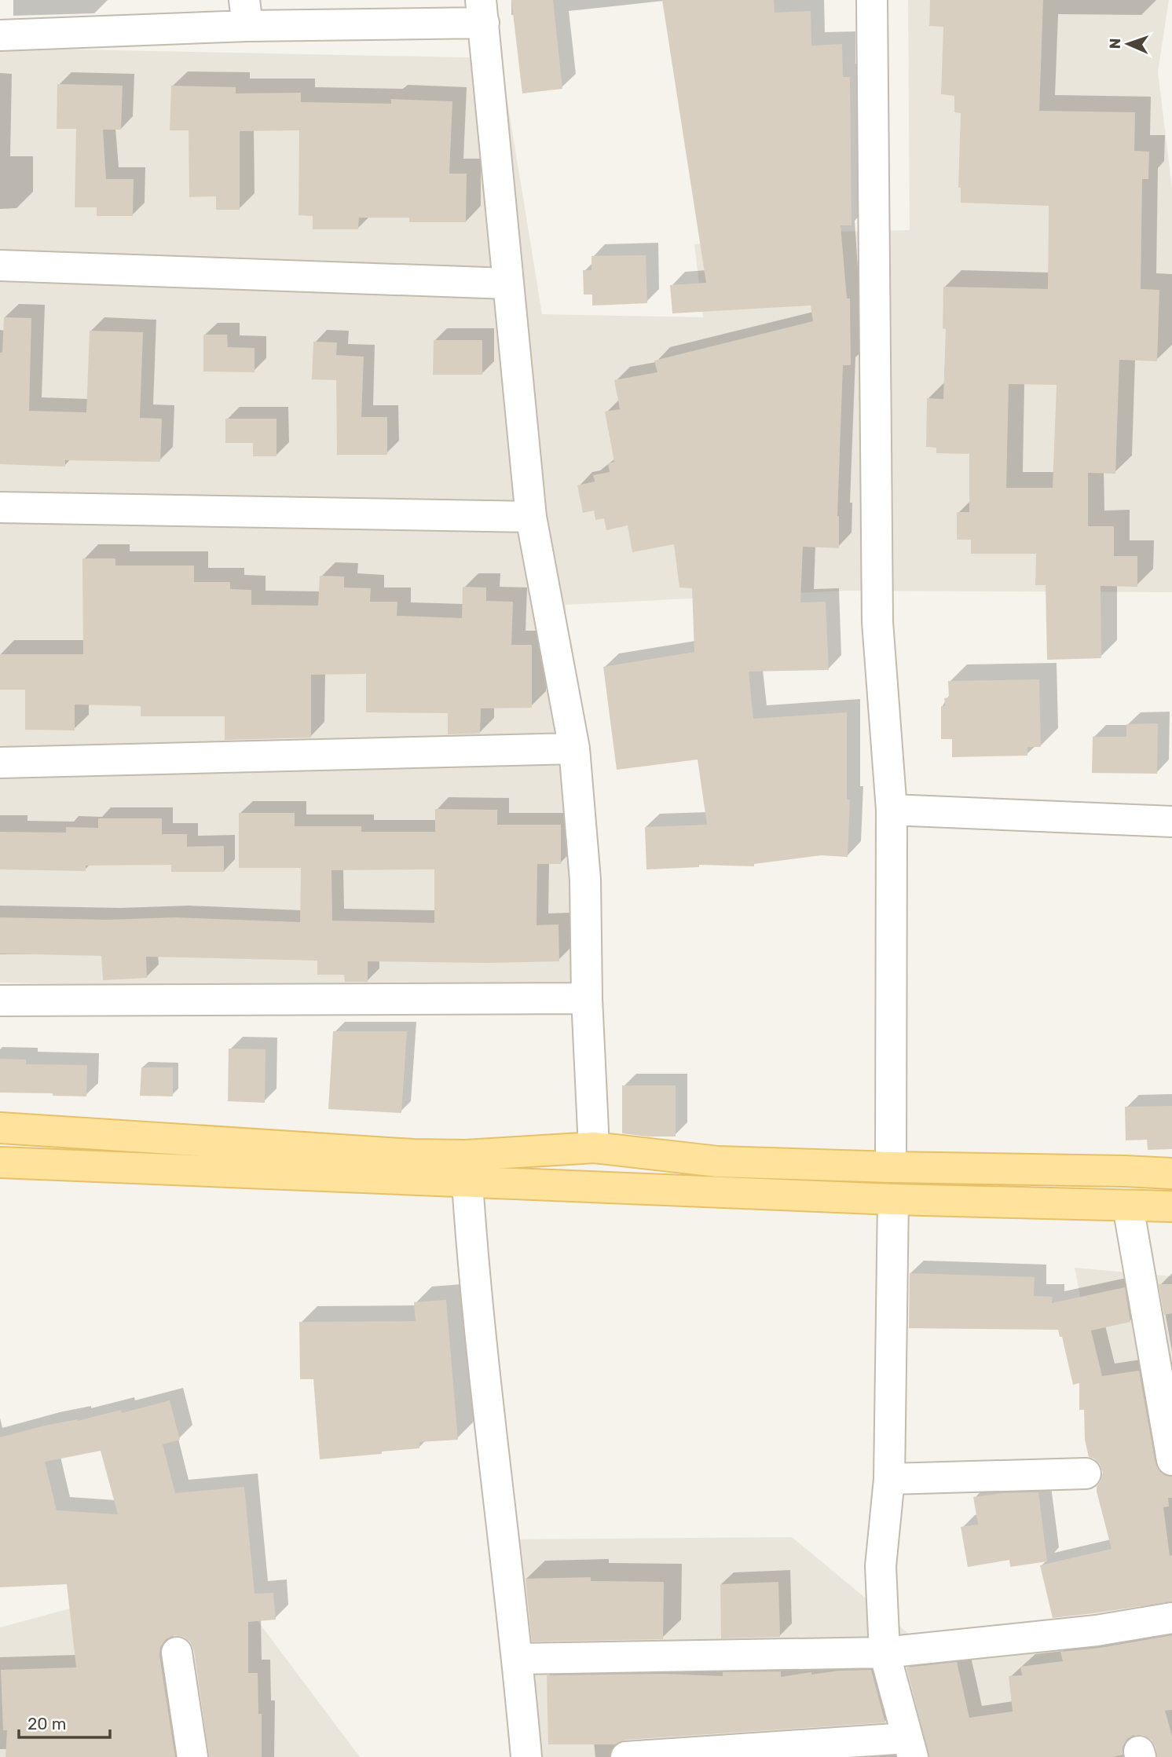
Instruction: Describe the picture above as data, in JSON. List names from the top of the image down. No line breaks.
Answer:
{"scale_bar":"20 m","north":"left"}
